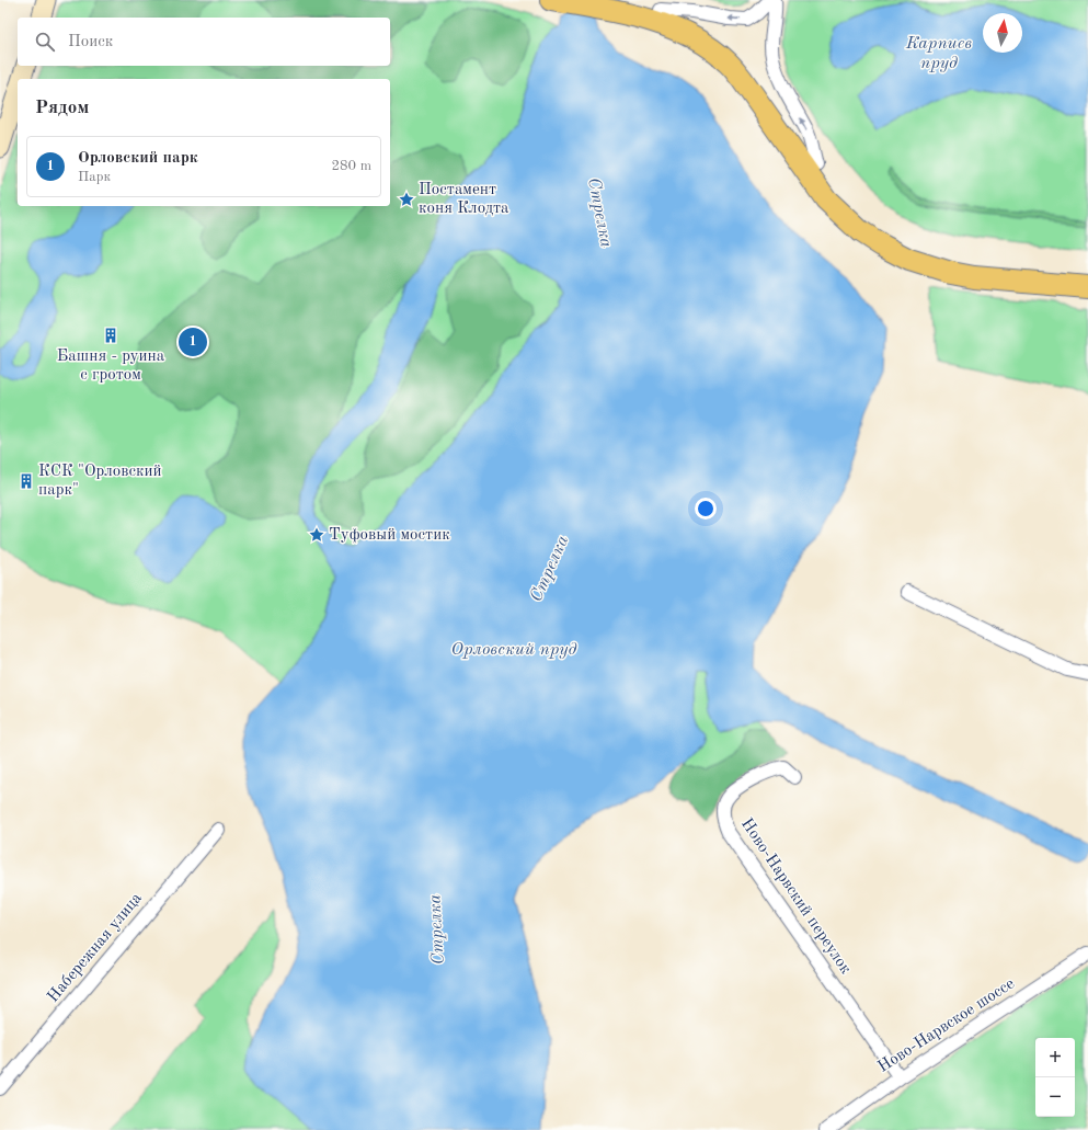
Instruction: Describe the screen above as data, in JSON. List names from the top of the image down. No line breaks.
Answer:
{"streets":{"street":["Ново-Нарвский переулок","Набережная улица","Ново-Нарвское шоссе"]},"crossings":[["Ново-Нарвский переулок","Ново-Нарвское шоссе"]],"water":["Карпиев пруд","Стрелка","Орловский пруд"],"places":{"place":["Постамент коня Клодта","Туфовый мостик"],"building":["Башня - руина с гротом","КСК \"Орловский парк\""]},"north":"top","page":{"search":"Поиск","heading":"Рядом","list":[{"mark":"1","name":"Орловский парк","note":"Парк","value":"280 m"}],"pins":"1","map_buttons":["+","−"]}}
